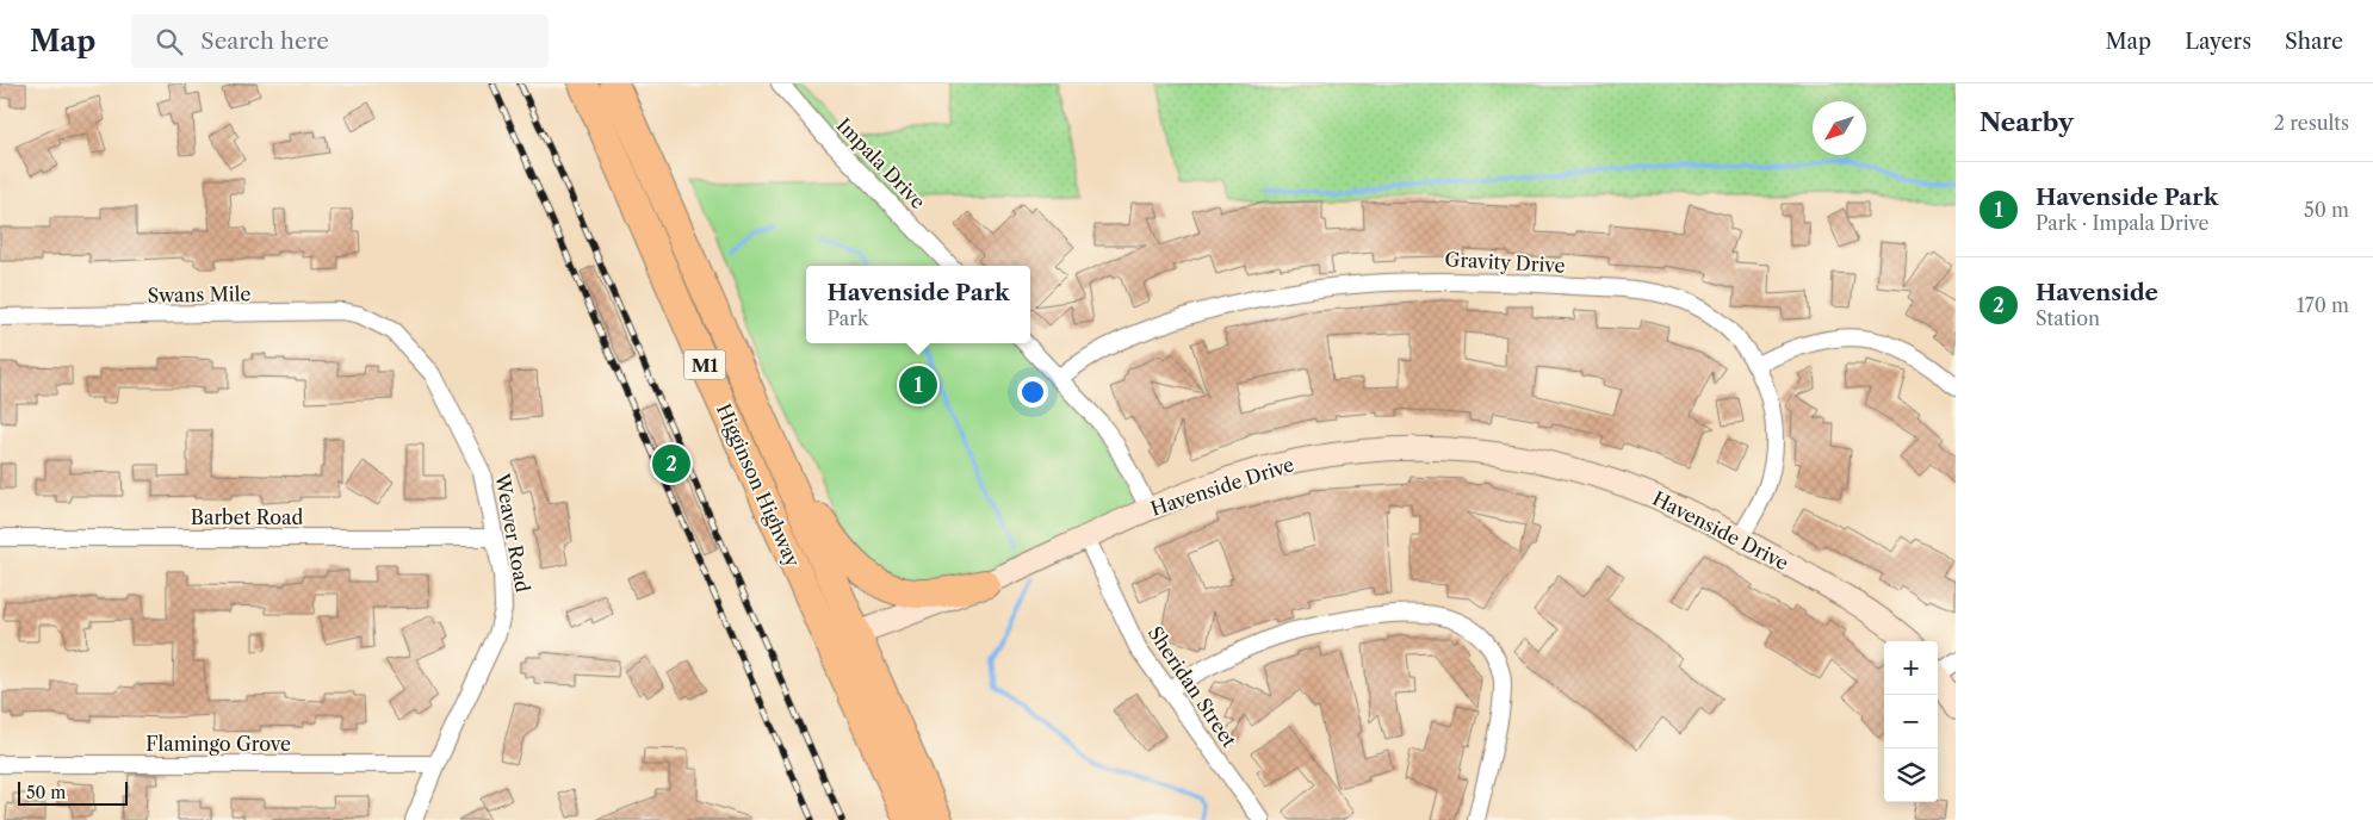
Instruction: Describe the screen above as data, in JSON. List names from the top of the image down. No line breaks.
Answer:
{"streets":{"highway":["M1","Higginson Highway"],"street":["Impala Drive","Gravity Drive","Swans Mile","Havenside Drive","Barbet Road","Weaver Road","Sheridan Street","Flamingo Grove"]},"crossings":[["Gravity Drive","Havenside Drive"],["Swans Mile","Weaver Road"],["Higginson Highway","Havenside Drive"],["Havenside Drive","Sheridan Street"],["Barbet Road","Weaver Road"],["Weaver Road","Flamingo Grove"]],"scale_bar":"50 m","north":"bottom left","page":{"header":"Map","search":"Search here","nav":["Map","Layers","Share"],"heading":["Nearby","2 results"],"list":[{"mark":"1","name":"Havenside Park","note":"Park · Impala Drive","value":"50 m"},{"mark":"2","name":"Havenside","note":"Station","value":"170 m"}],"popup":["Havenside Park","Park"],"pins":["1","2"],"map_buttons":["+","−"],"scale":"50 m"}}
